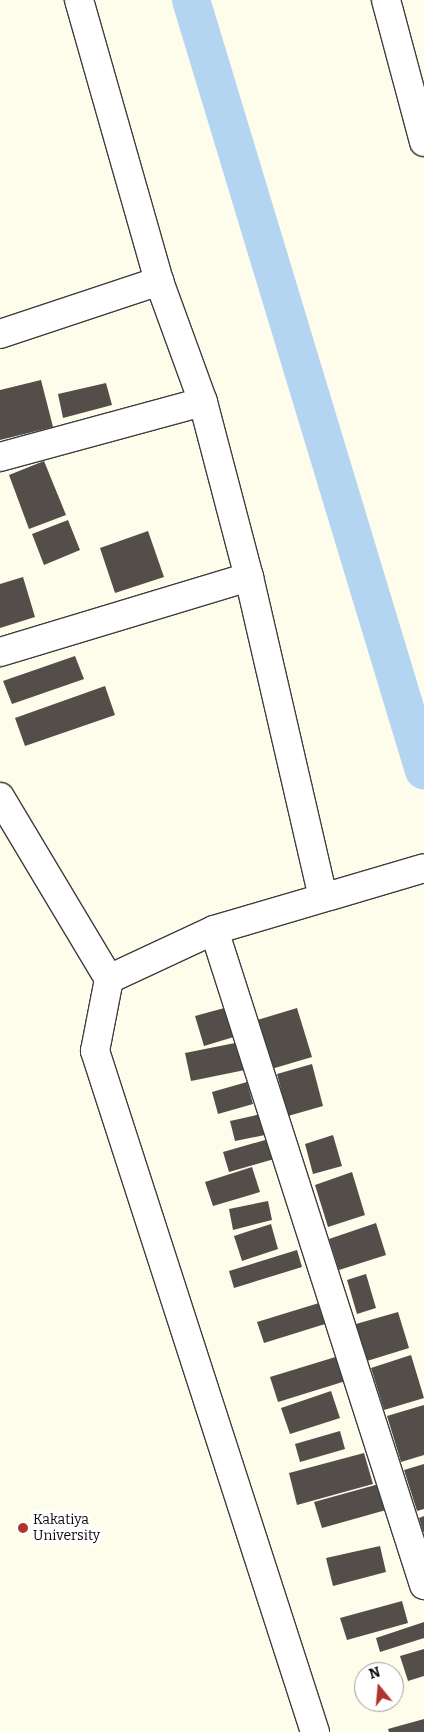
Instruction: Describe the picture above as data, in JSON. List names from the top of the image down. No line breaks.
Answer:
{"places":["Kakatiya University"],"north":"top"}
